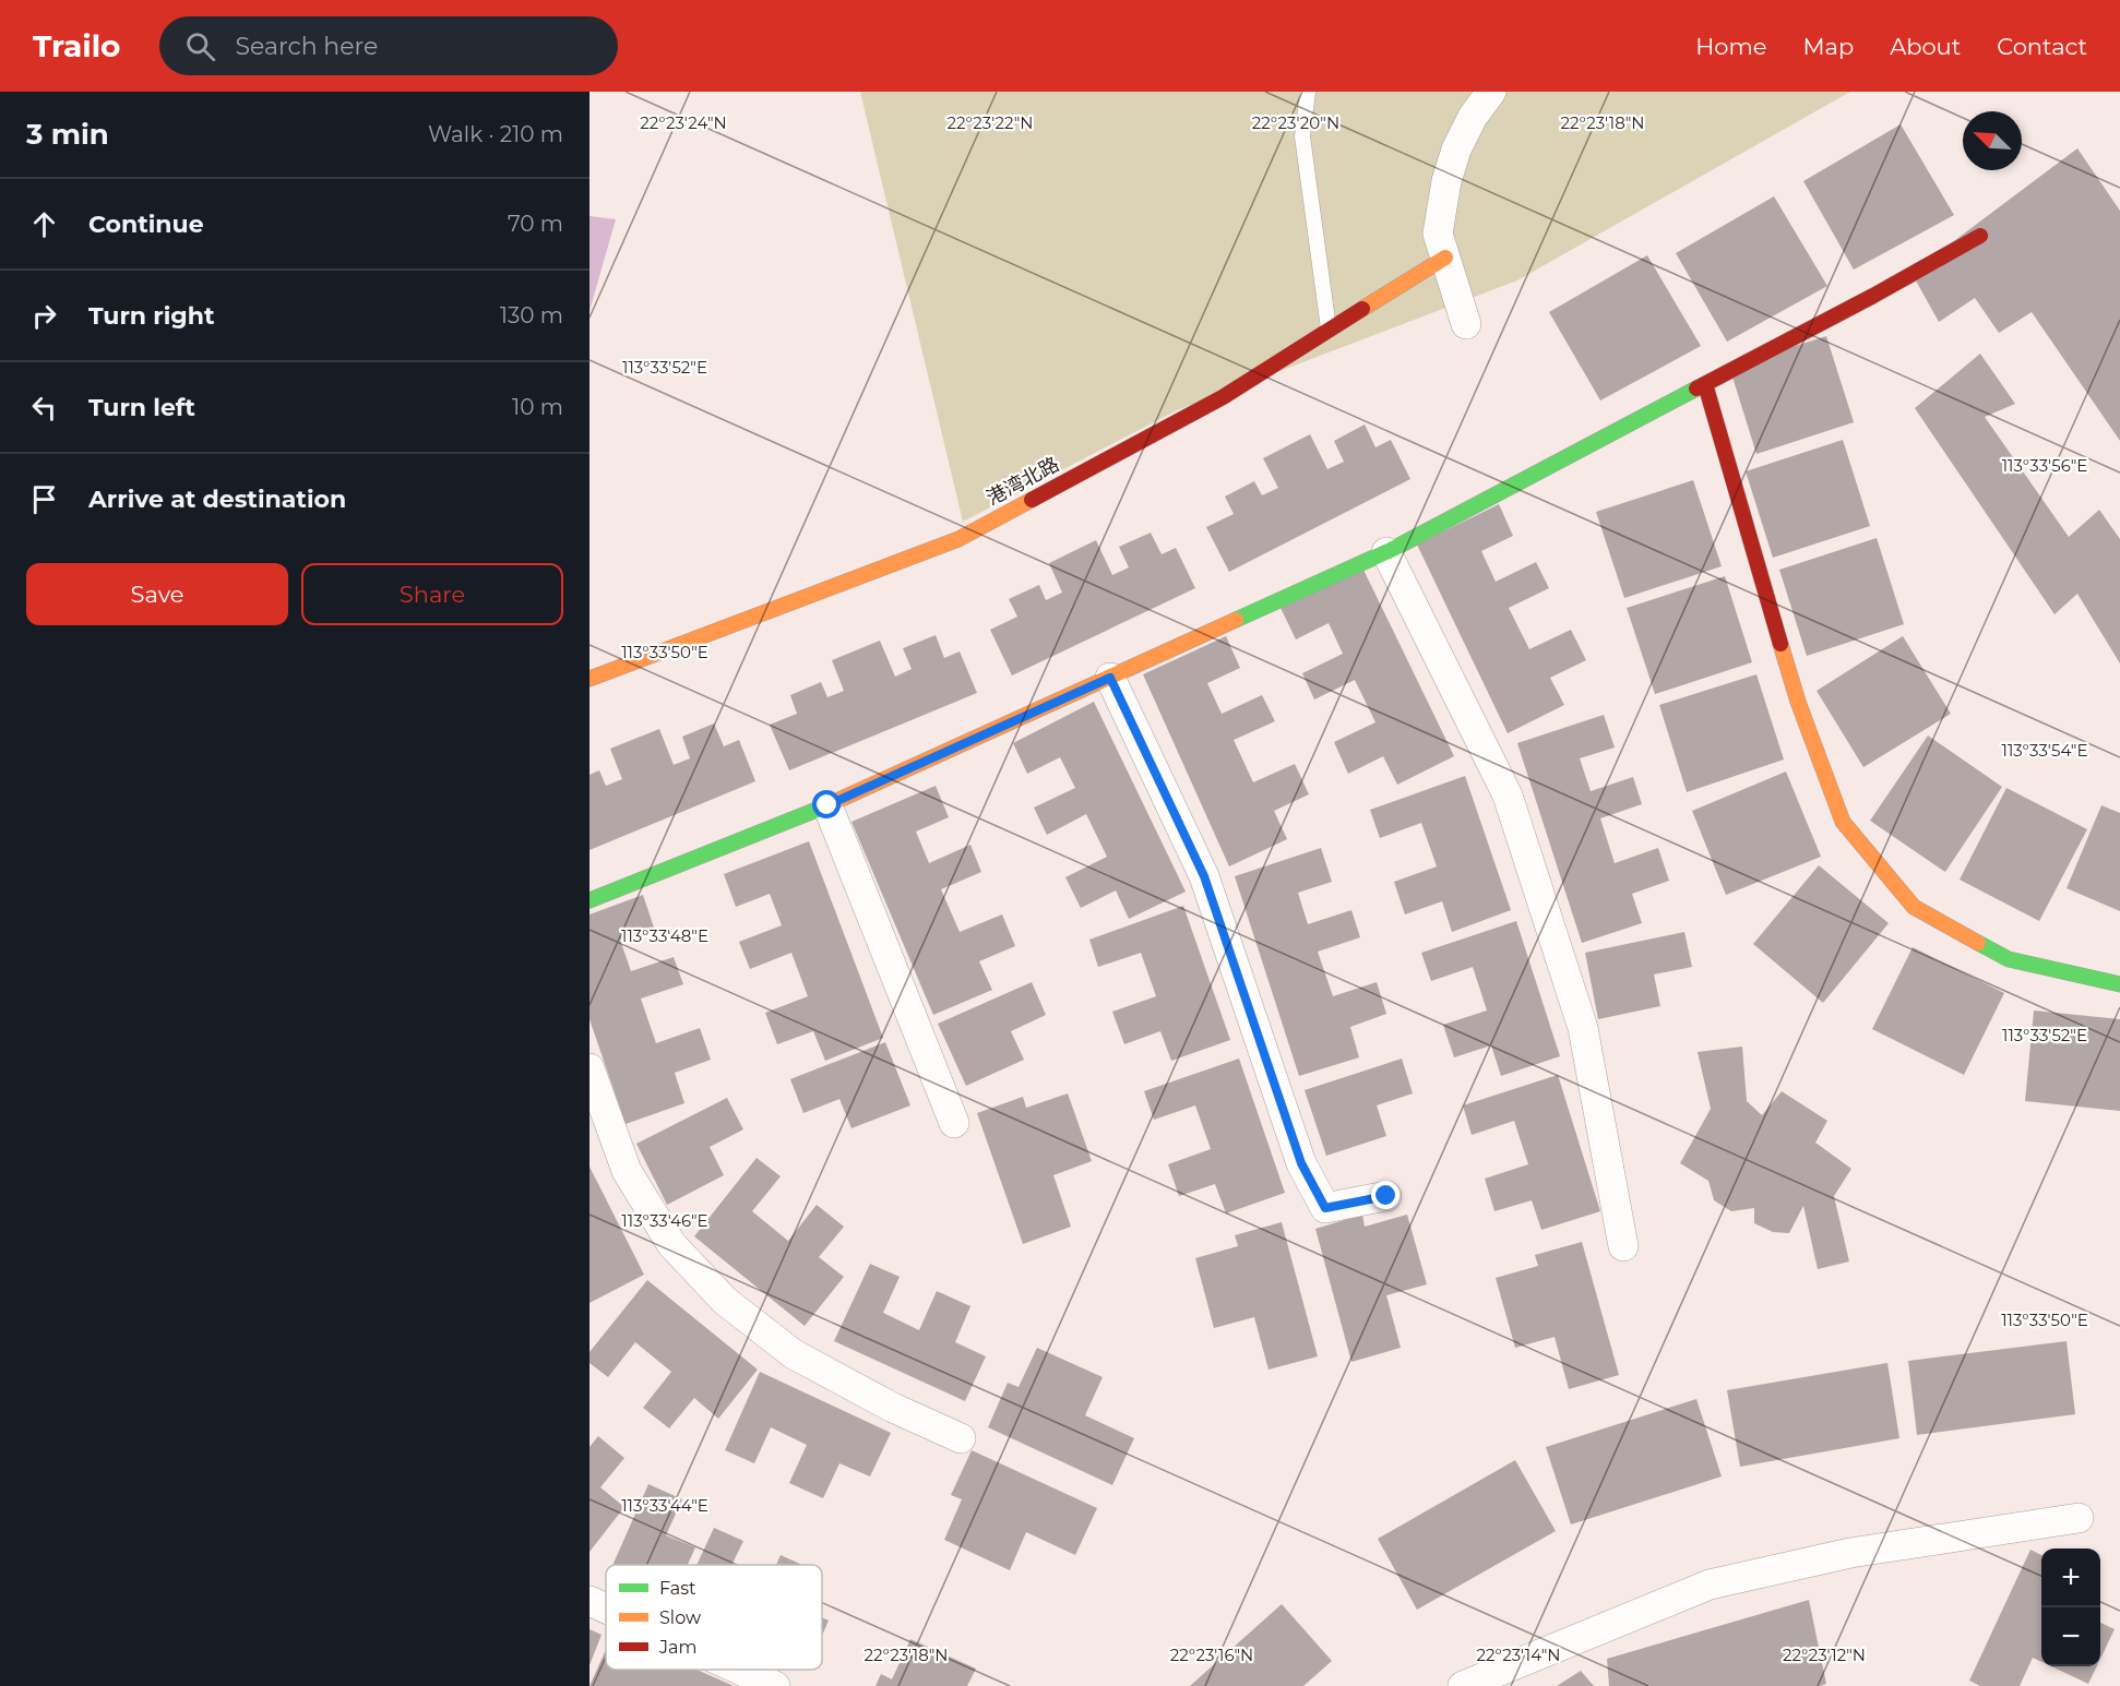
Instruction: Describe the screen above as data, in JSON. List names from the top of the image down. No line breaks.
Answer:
{"streets":{"street":["港湾北路"]},"legend":["Fast","Slow","Jam"],"north":"top left","page":{"header":"Trailo","search":"Search here","nav":["Home","Map","About","Contact"],"heading":["3 min","Walk · 210 m"],"list":[["Continue","70 m"],["Turn right","130 m"],["Turn left","10 m"],"Arrive at destination"],"buttons":["Save","Share"],"map_buttons":["+","−"]},"coordinates":["22°23'24\"N","22°23'22\"N","22°23'20\"N","22°23'18\"N","113°33'52\"E","113°33'56\"E","113°33'50\"E","113°33'54\"E","113°33'48\"E","113°33'46\"E","113°33'44\"E","22°23'16\"N","22°23'14\"N","22°23'12\"N"]}
